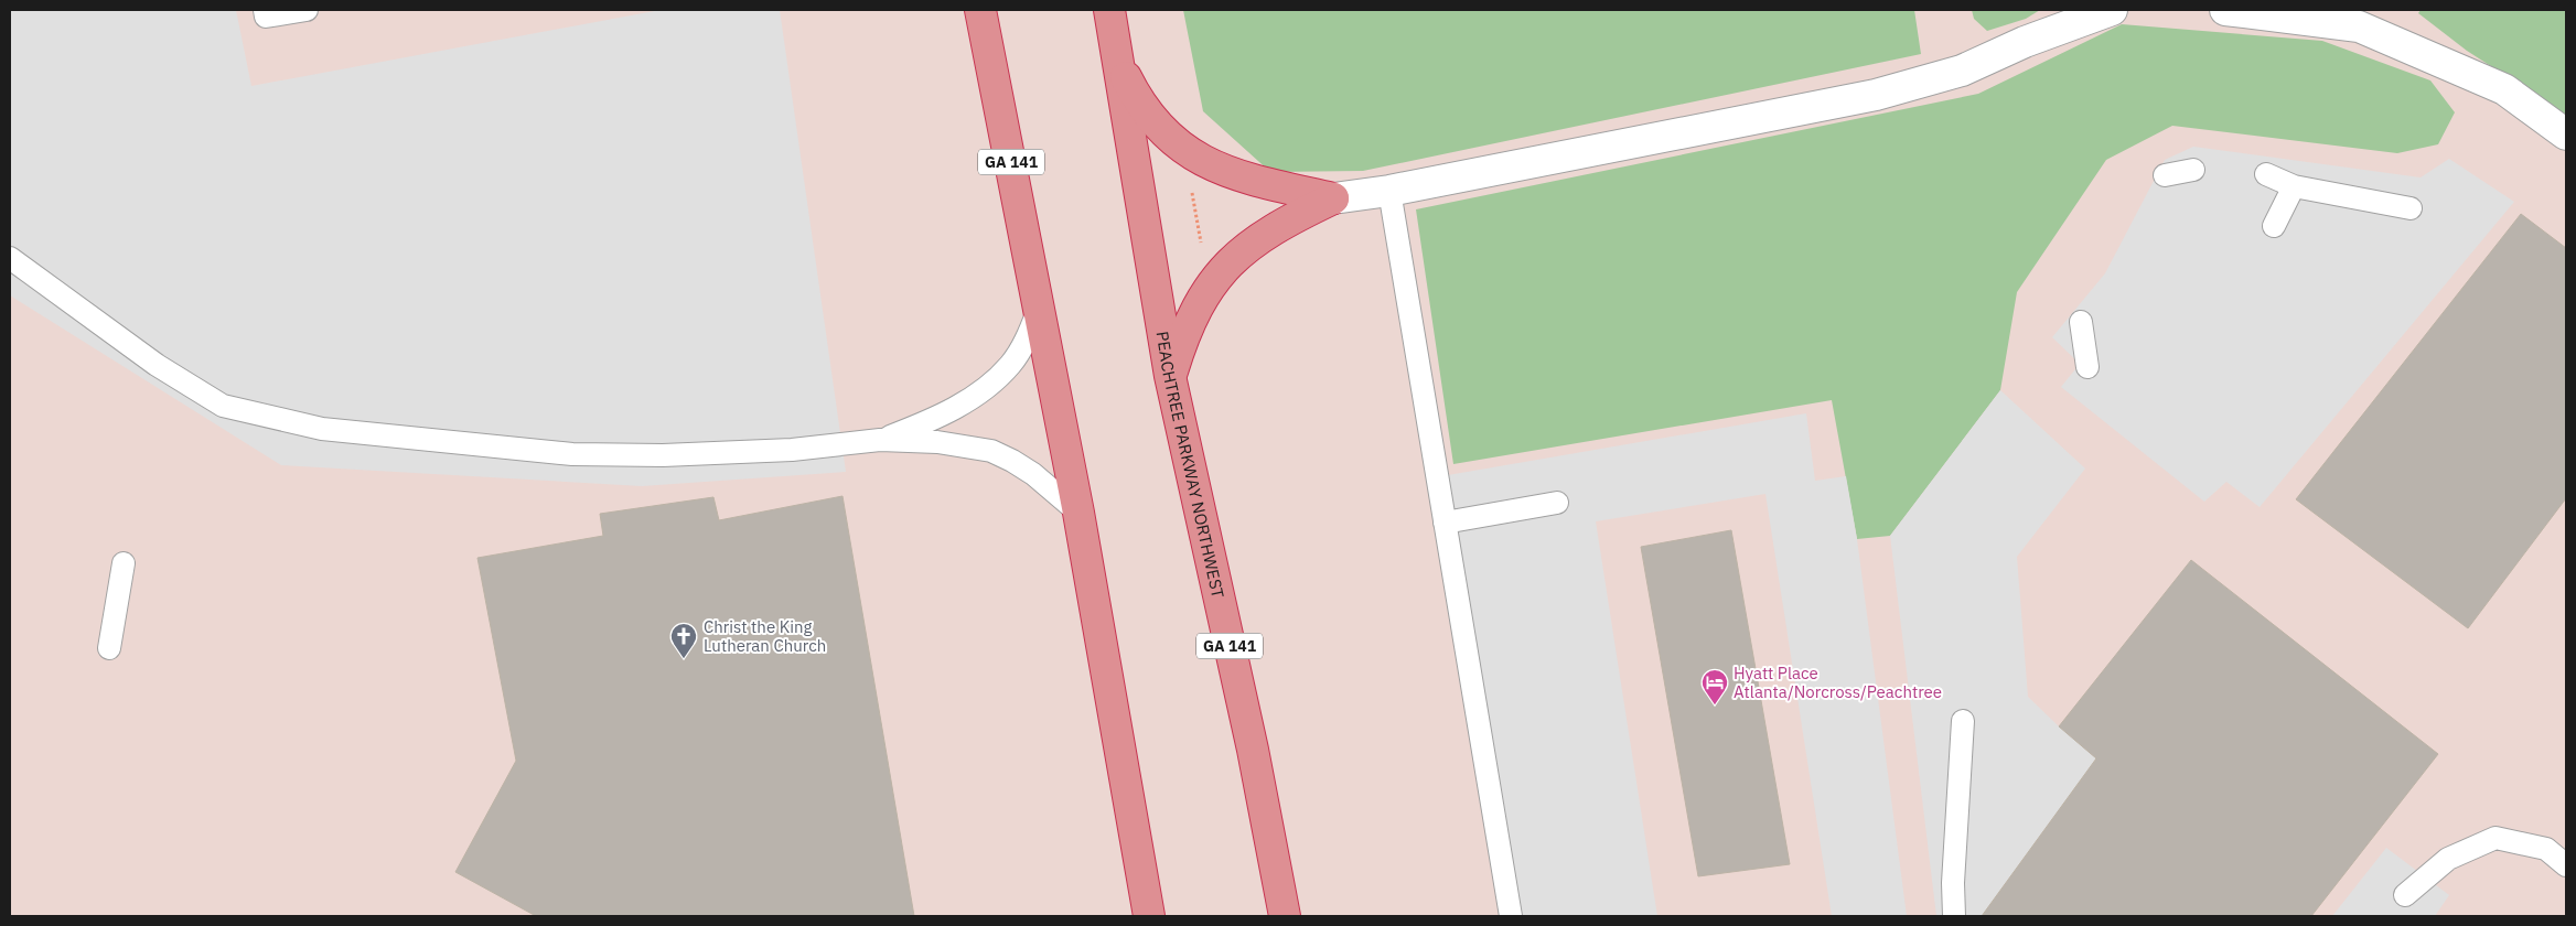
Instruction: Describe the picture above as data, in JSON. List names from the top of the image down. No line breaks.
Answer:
{"streets":{"highway":["GA 141","PEACHTREE PARKWAY NORTHWEST"]},"places":{"church":["Christ the King Lutheran Church"],"hotel":["Hyatt Place Atlanta/Norcross/Peachtree"]}}
